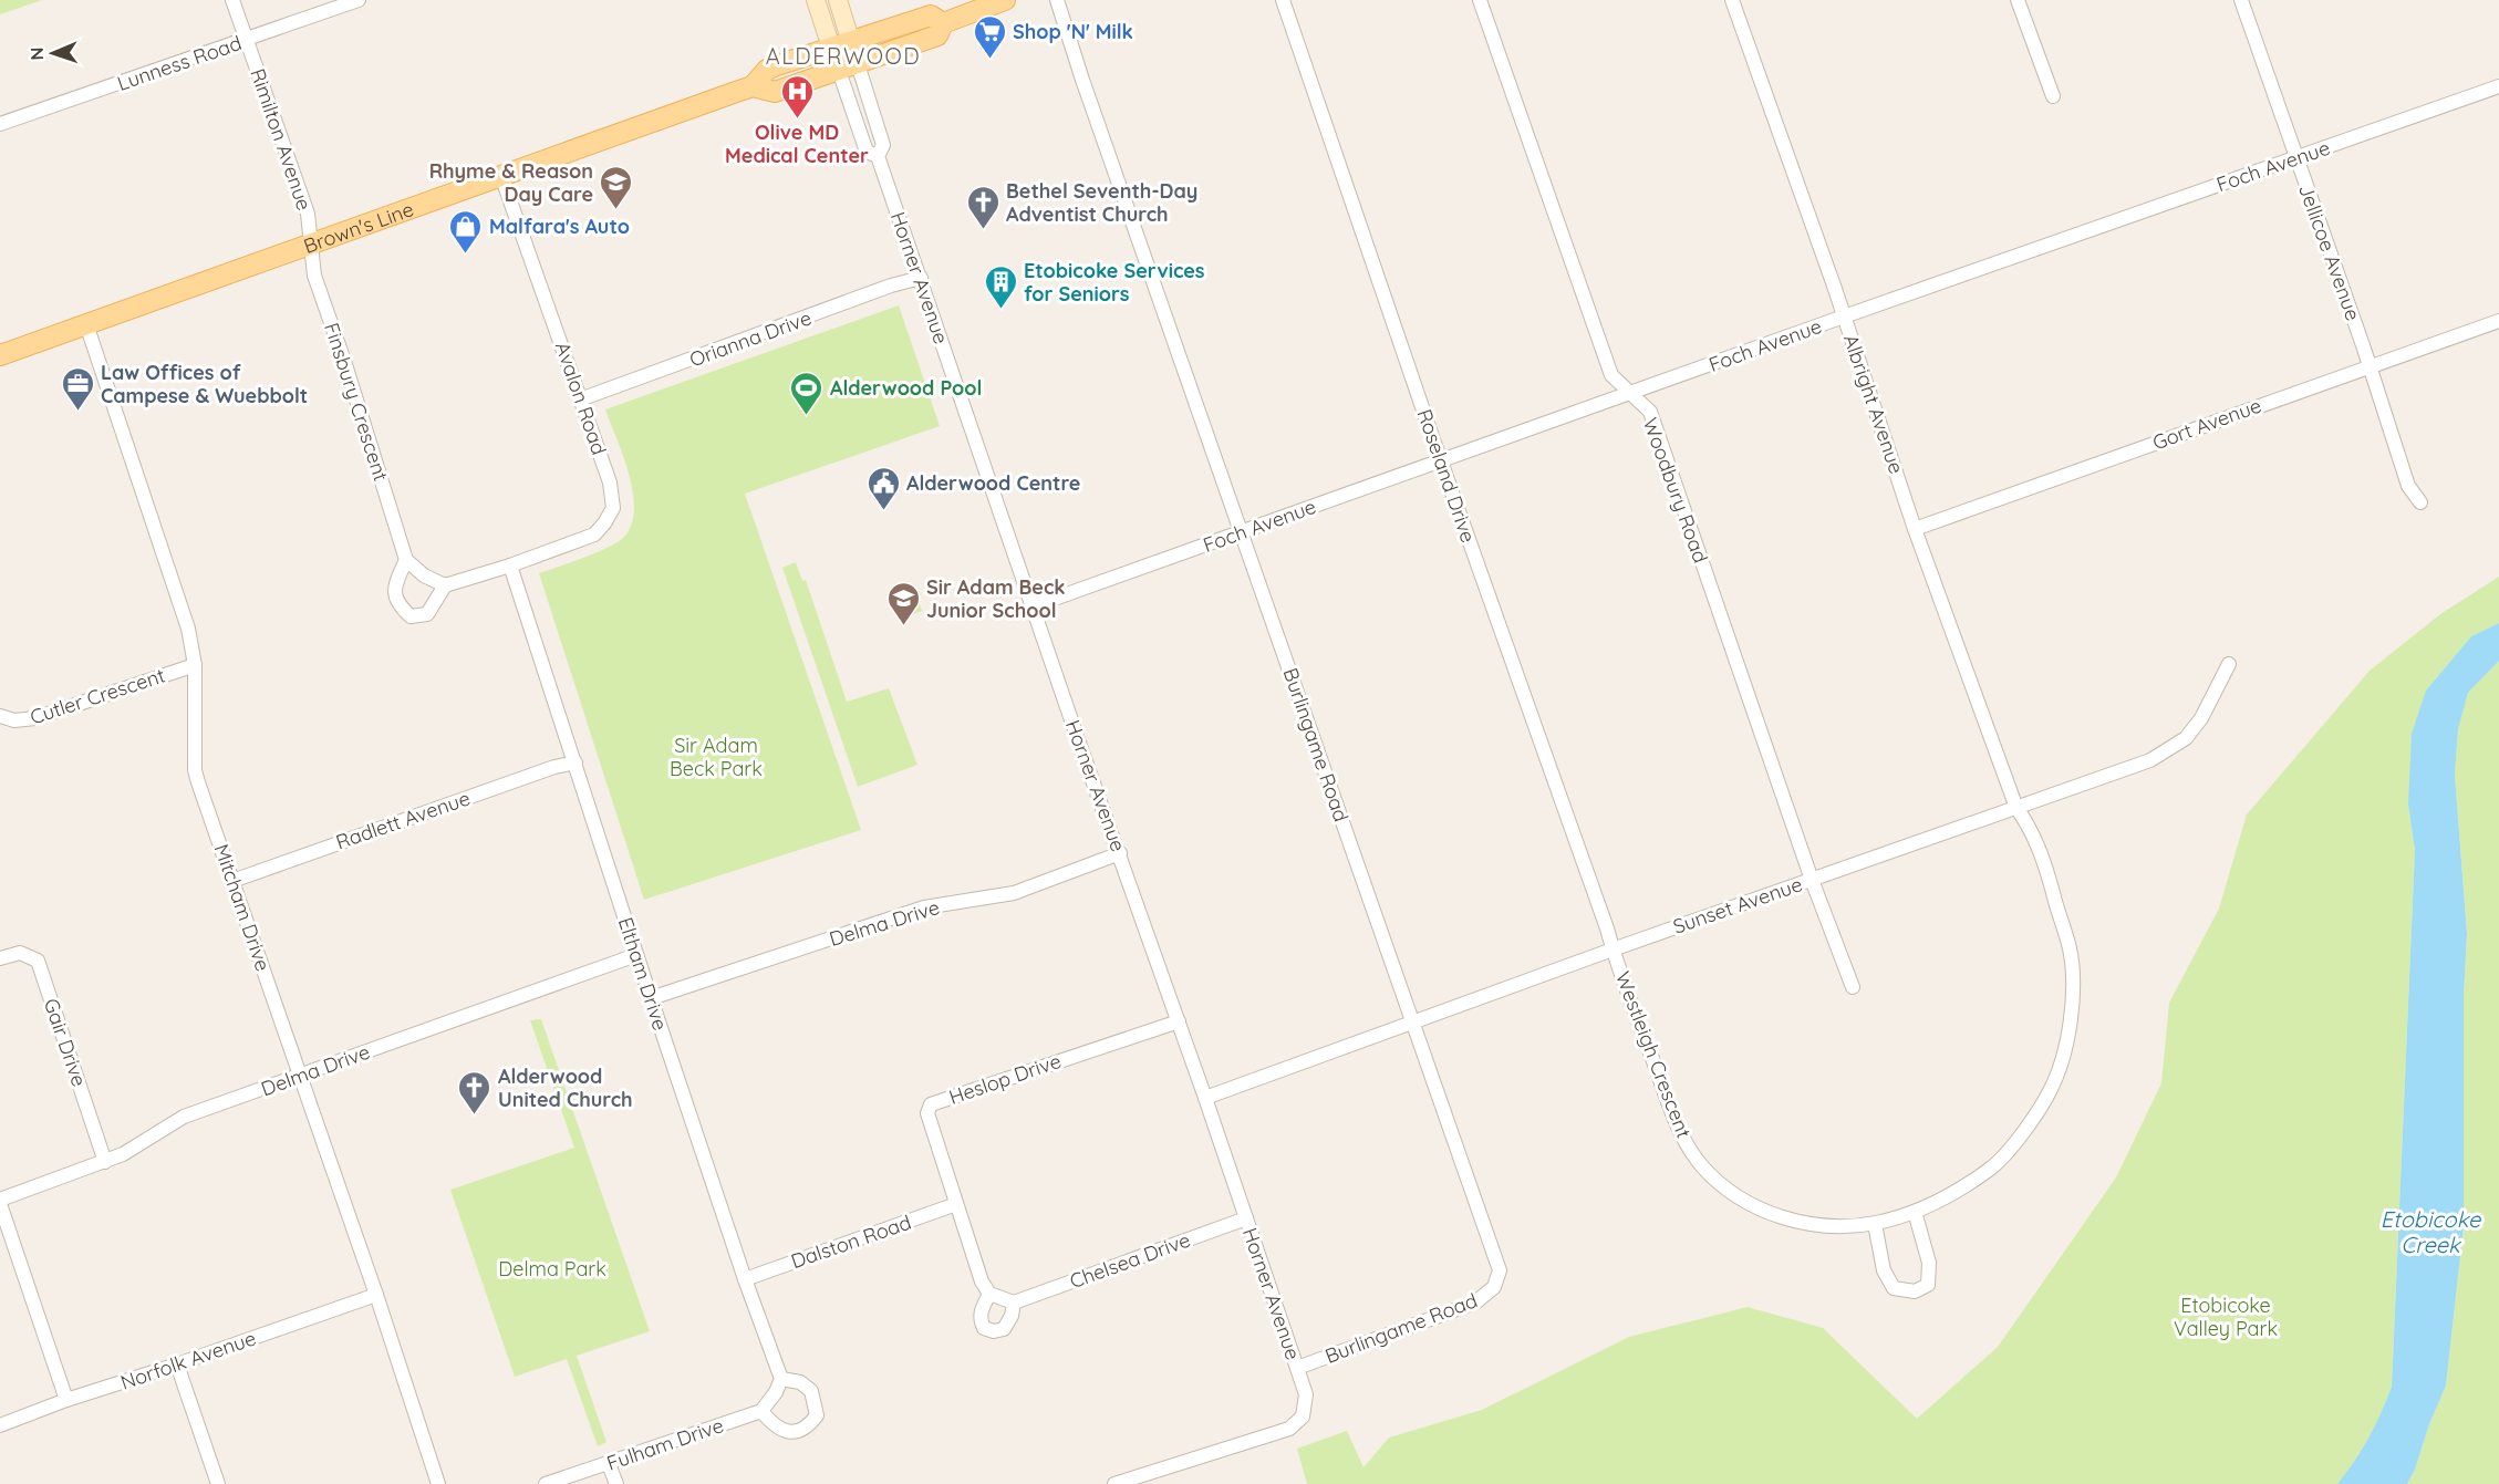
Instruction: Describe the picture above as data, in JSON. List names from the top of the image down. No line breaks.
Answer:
{"streets":{"main road":["Brown's Line","Horner Avenue"],"street":["Lunness Road","Rimilton Avenue","Foch Avenue","Jellicoe Avenue","Orianna Drive","Avalon Road","Finsbury Crescent","Albright Avenue","Gort Avenue","Roseland Drive","Woodbury Road","Cutler Crescent","Burlingame Road","Radlett Avenue","Sunset Avenue","Mitcham Drive","Delma Drive","Eltham Drive","Gair Drive","Westleigh Crescent","Heslop Drive","Dalston Road","Chelsea Drive","Norfolk Avenue","Fulham Drive"]},"crossings":[["Lunness Road","Rimilton Avenue"],["Rimilton Avenue","Brown's Line"],["Rimilton Avenue","Finsbury Crescent"],["Foch Avenue","Jellicoe Avenue"],["Foch Avenue","Horner Avenue"],["Foch Avenue","Albright Avenue"],["Foch Avenue","Roseland Drive"],["Foch Avenue","Woodbury Road"],["Foch Avenue","Burlingame Road"],["Brown's Line","Horner Avenue"],["Brown's Line","Avalon Road"],["Brown's Line","Finsbury Crescent"],["Brown's Line","Mitcham Drive"],["Jellicoe Avenue","Gort Avenue"],["Horner Avenue","Orianna Drive"],["Horner Avenue","Burlingame Road"],["Horner Avenue","Sunset Avenue"],["Horner Avenue","Delma Drive"],["Horner Avenue","Heslop Drive"],["Horner Avenue","Chelsea Drive"],["Orianna Drive","Avalon Road"],["Avalon Road","Eltham Drive"],["Albright Avenue","Gort Avenue"],["Albright Avenue","Sunset Avenue"],["Albright Avenue","Westleigh Crescent"],["Roseland Drive","Sunset Avenue"],["Roseland Drive","Westleigh Crescent"],["Woodbury Road","Sunset Avenue"],["Cutler Crescent","Mitcham Drive"],["Burlingame Road","Sunset Avenue"],["Radlett Avenue","Mitcham Drive"],["Radlett Avenue","Eltham Drive"],["Sunset Avenue","Westleigh Crescent"],["Mitcham Drive","Delma Drive"],["Mitcham Drive","Norfolk Avenue"],["Delma Drive","Eltham Drive"],["Delma Drive","Gair Drive"],["Eltham Drive","Dalston Road"],["Eltham Drive","Fulham Drive"],["Heslop Drive","Dalston Road"]],"districts":["ALDERWOOD"],"water":["Etobicoke Creek"],"parks":["Sir Adam Beck Park","Delma Park","Etobicoke Valley Park"],"places":{"supermarket":["Shop 'N' Milk"],"hospital":["Olive MD Medical Center"],"school or university":["Rhyme & Reason Day Care","Sir Adam Beck Junior School"],"church":["Bethel Seventh-Day Adventist Church","Alderwood United Church"],"shop":["Malfara's Auto"],"building":["Etobicoke Services for Seniors"],"office":["Law Offices of Campese & Wuebbolt"],"sports":["Alderwood Pool"],"public building":["Alderwood Centre"]},"north":"left"}
